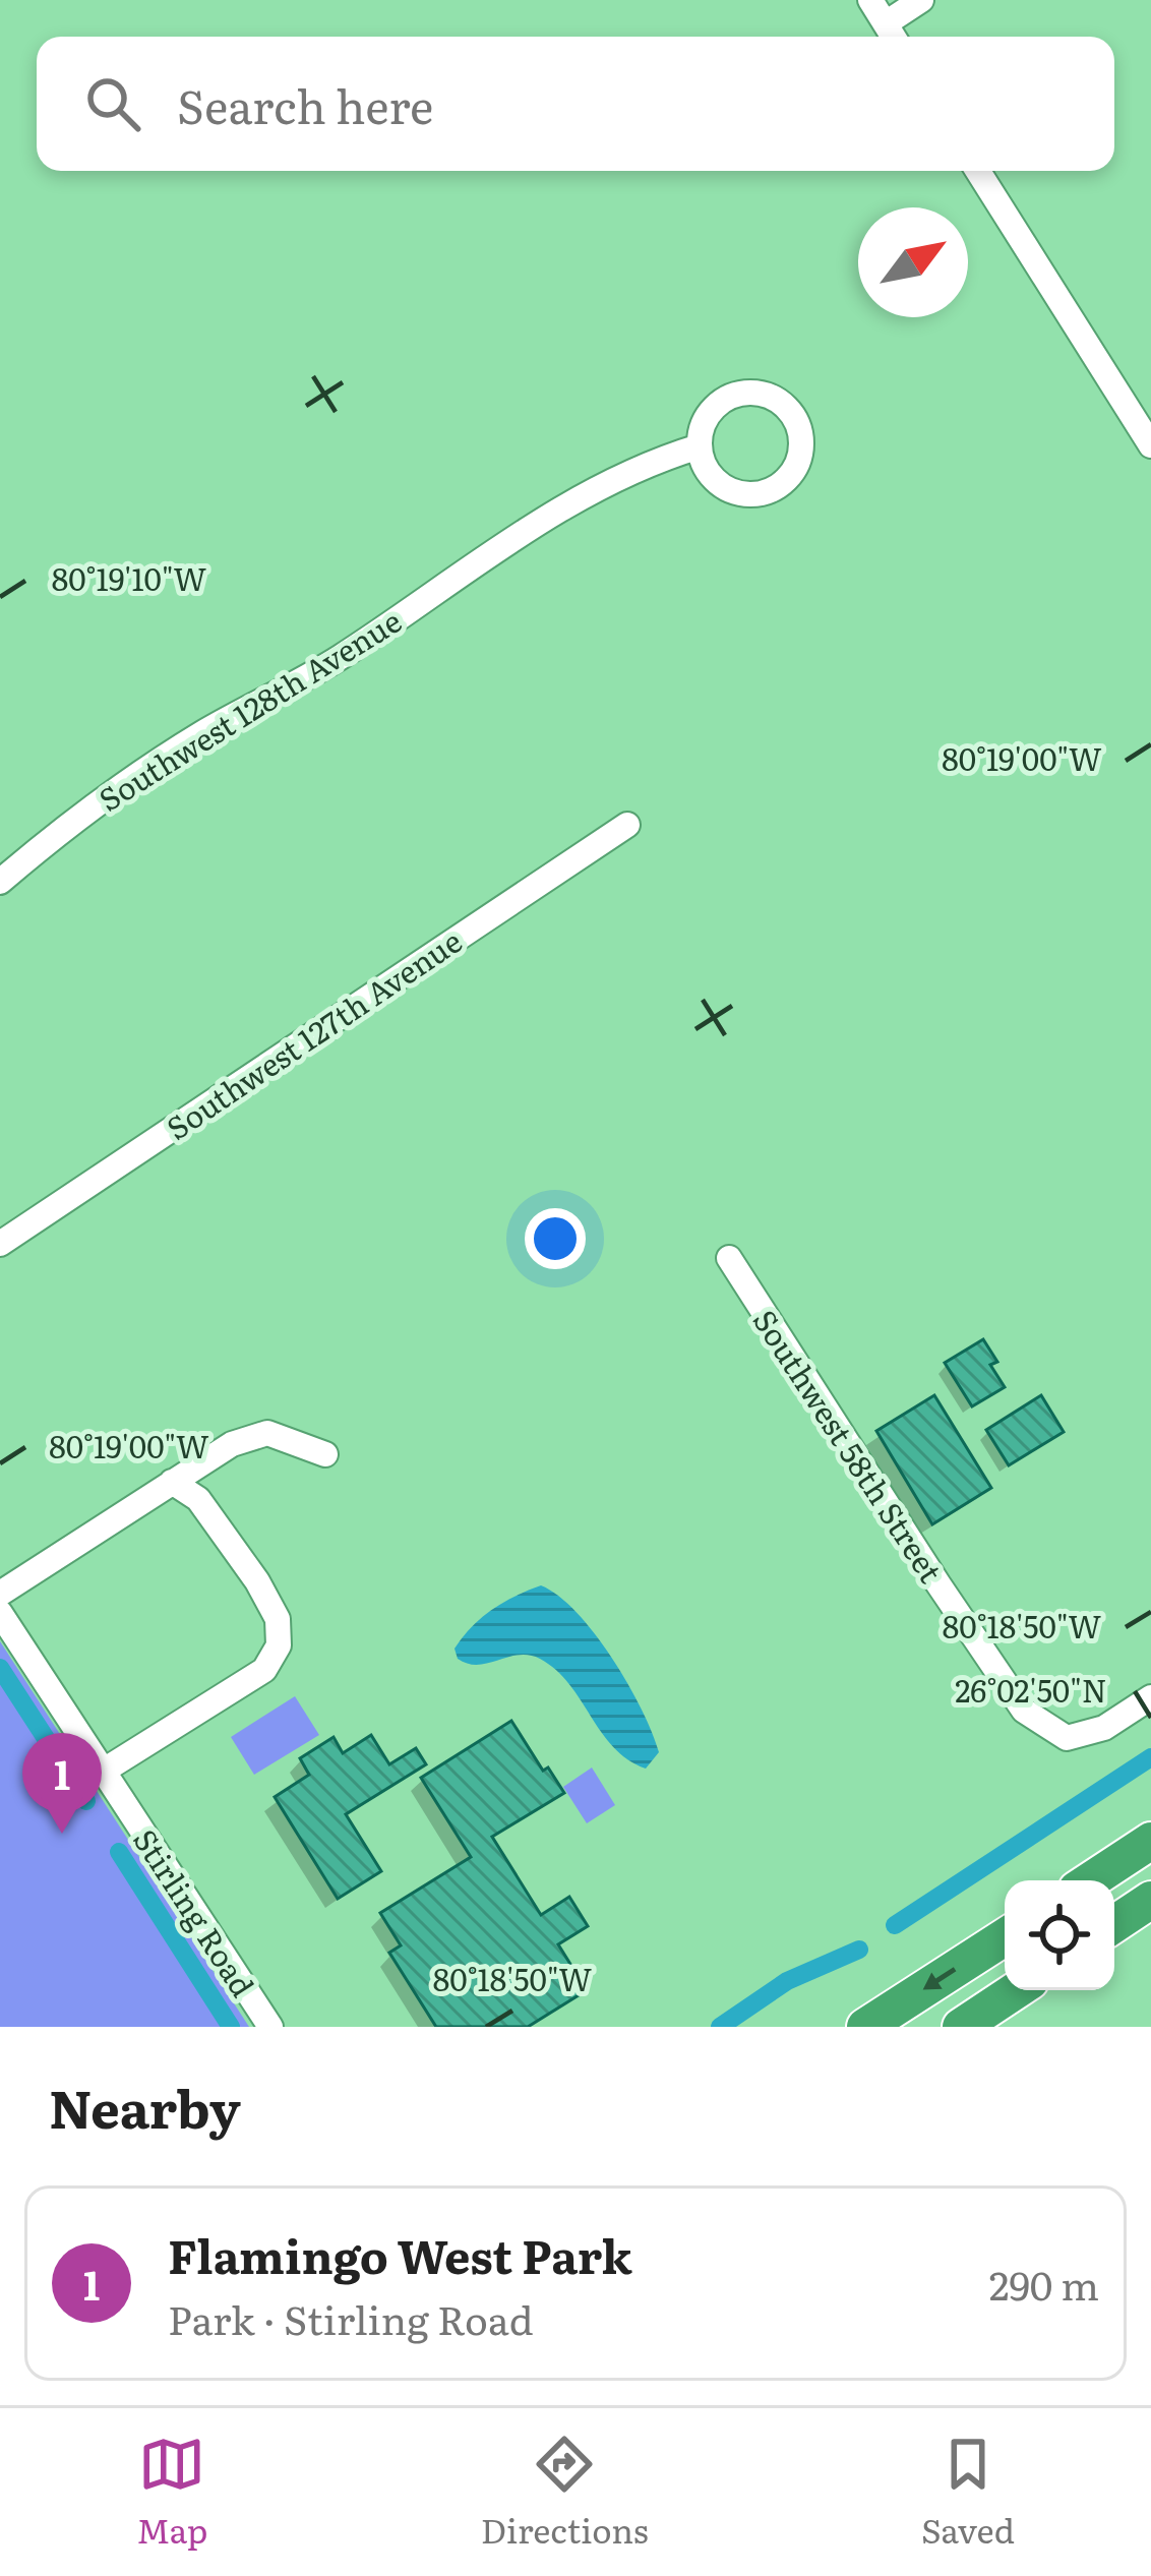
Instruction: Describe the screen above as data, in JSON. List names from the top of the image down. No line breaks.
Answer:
{"streets":{"street":["Southwest 128th Avenue","Southwest 127th Avenue","Southwest 58th Street","Stirling Road"]},"north":"top right","page":{"search":"Search here","pins":"1","heading":"Nearby","list":[{"mark":"1","name":"Flamingo West Park","note":"Park · Stirling Road","value":"290 m"}],"nav":["Map","Directions","Saved"]},"coordinates":["80°19'10\"W","80°19'00\"W","80°18'50\"W","26°02'50\"N"]}
